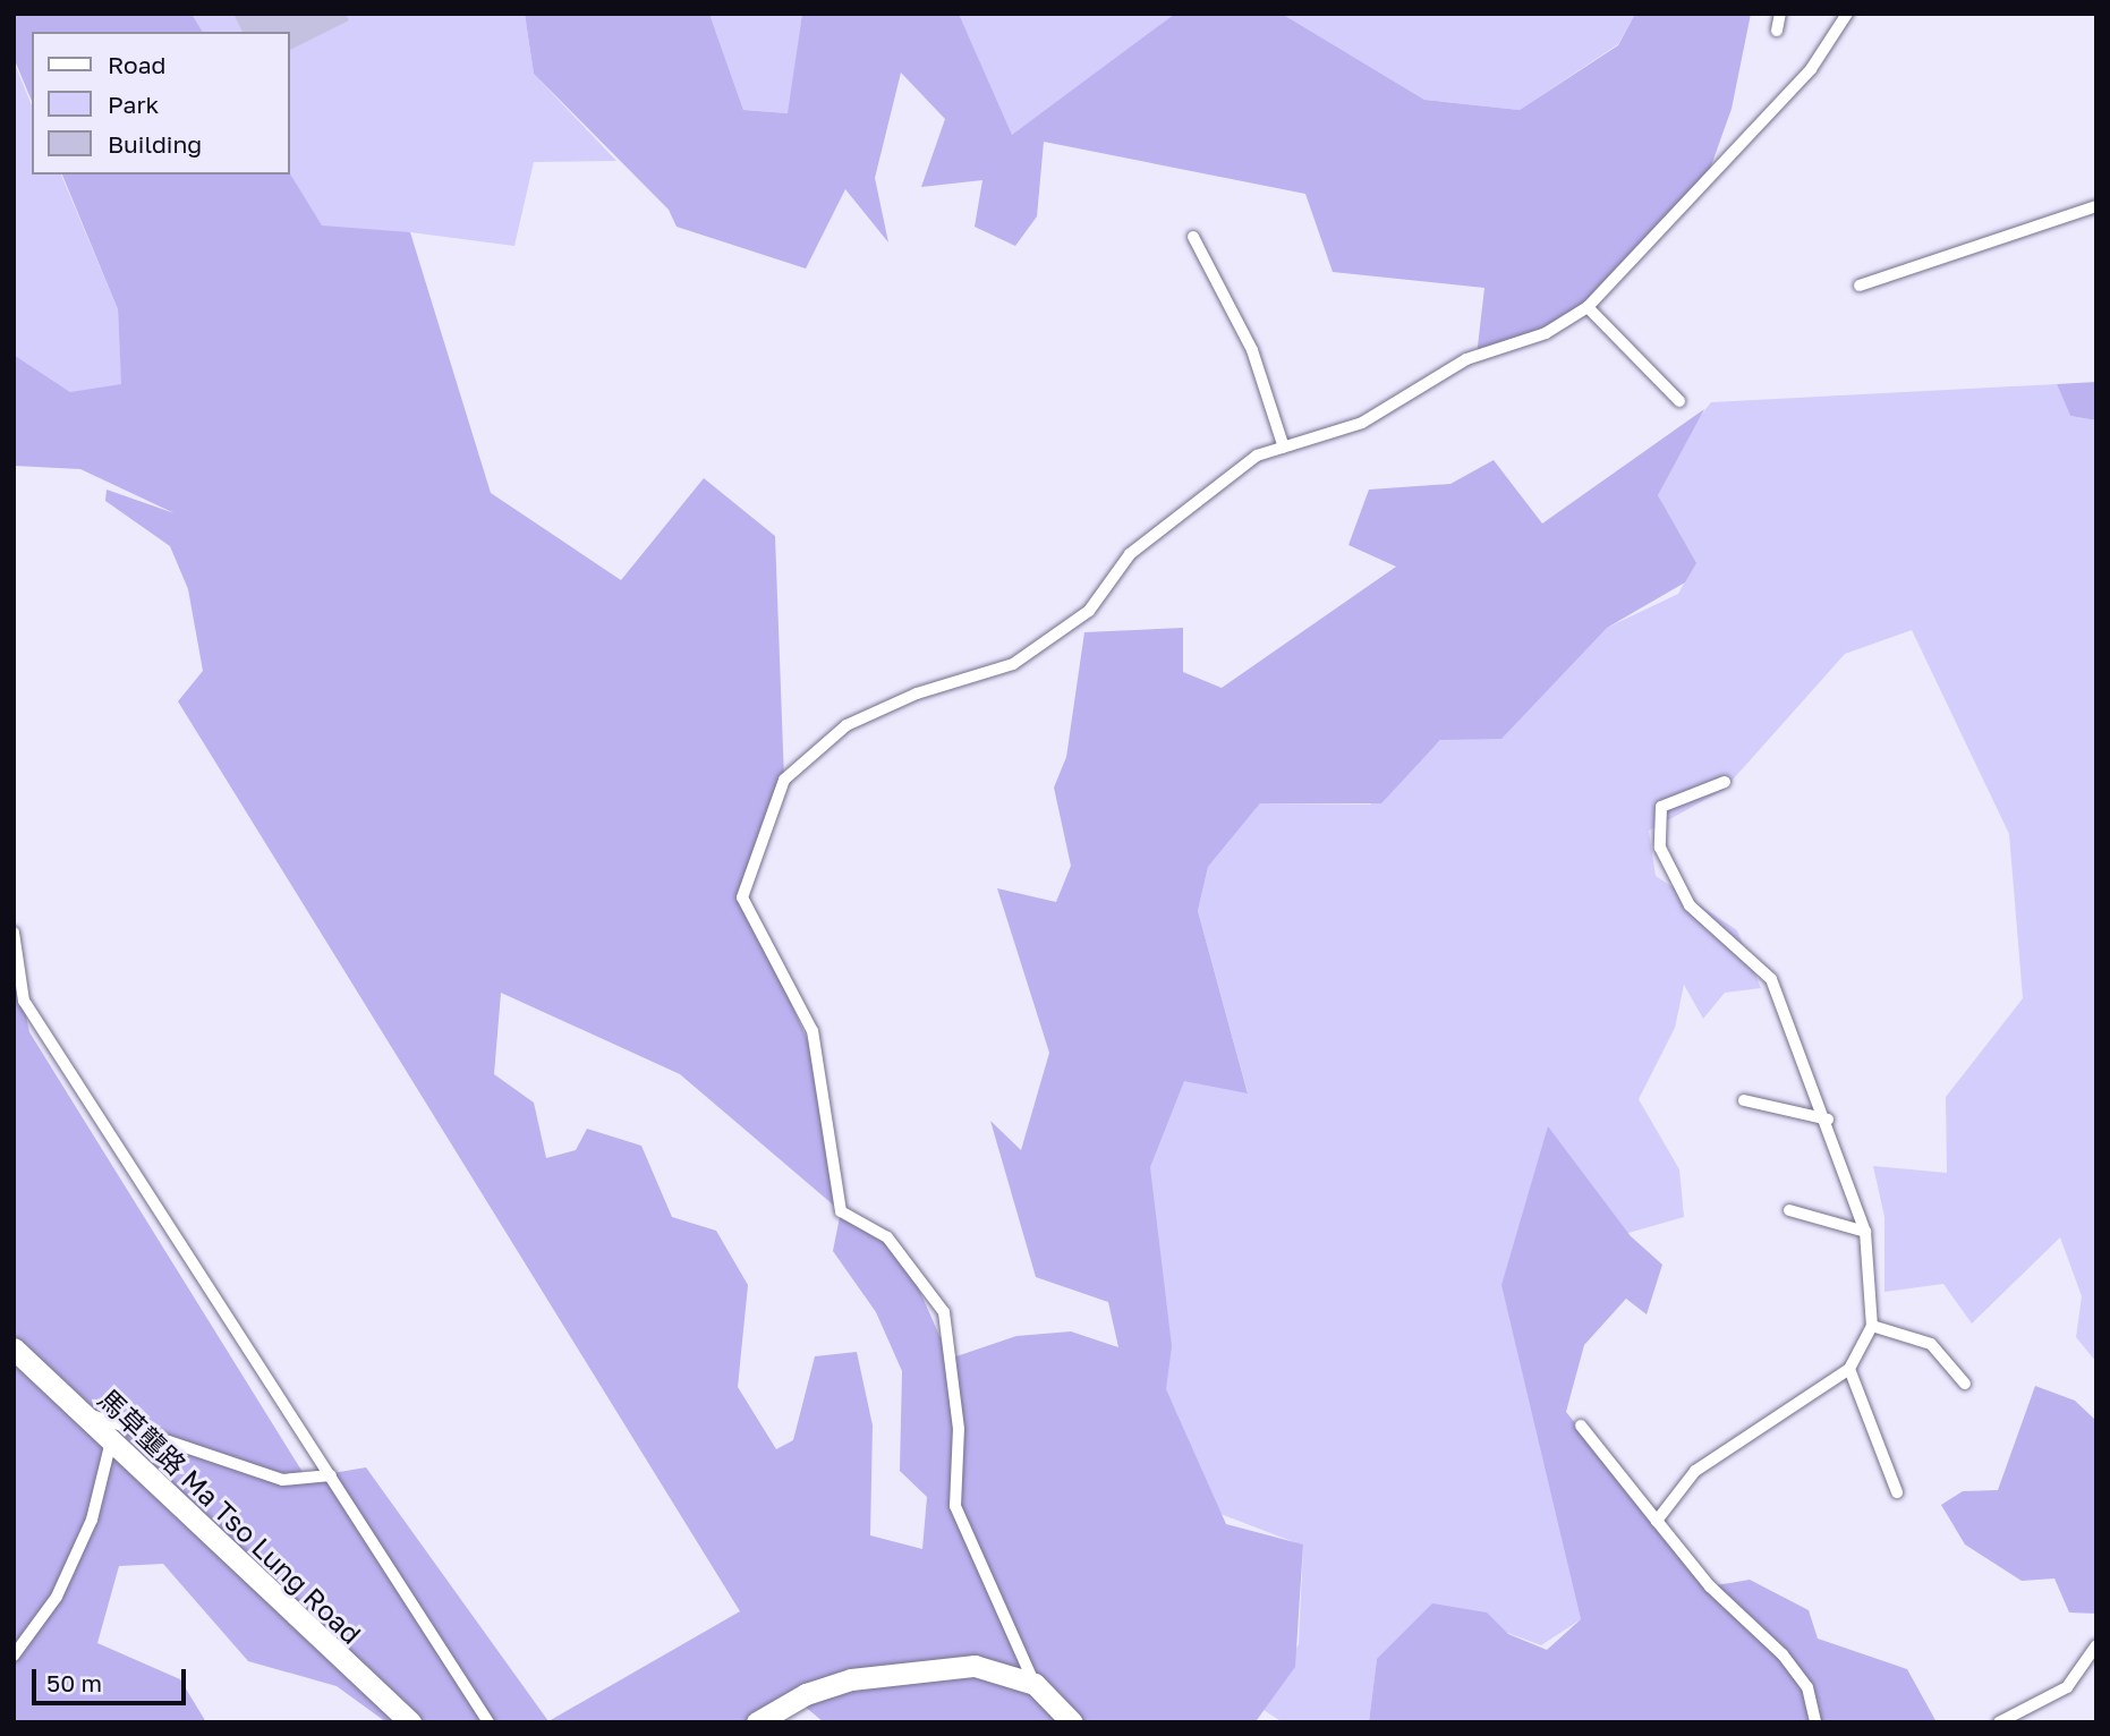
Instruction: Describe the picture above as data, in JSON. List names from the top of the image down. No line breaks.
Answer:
{"streets":{"street":["馬草壟路 Ma Tso Lung Road"]},"legend":["Road","Park","Building"],"scale_bar":"50 m"}
